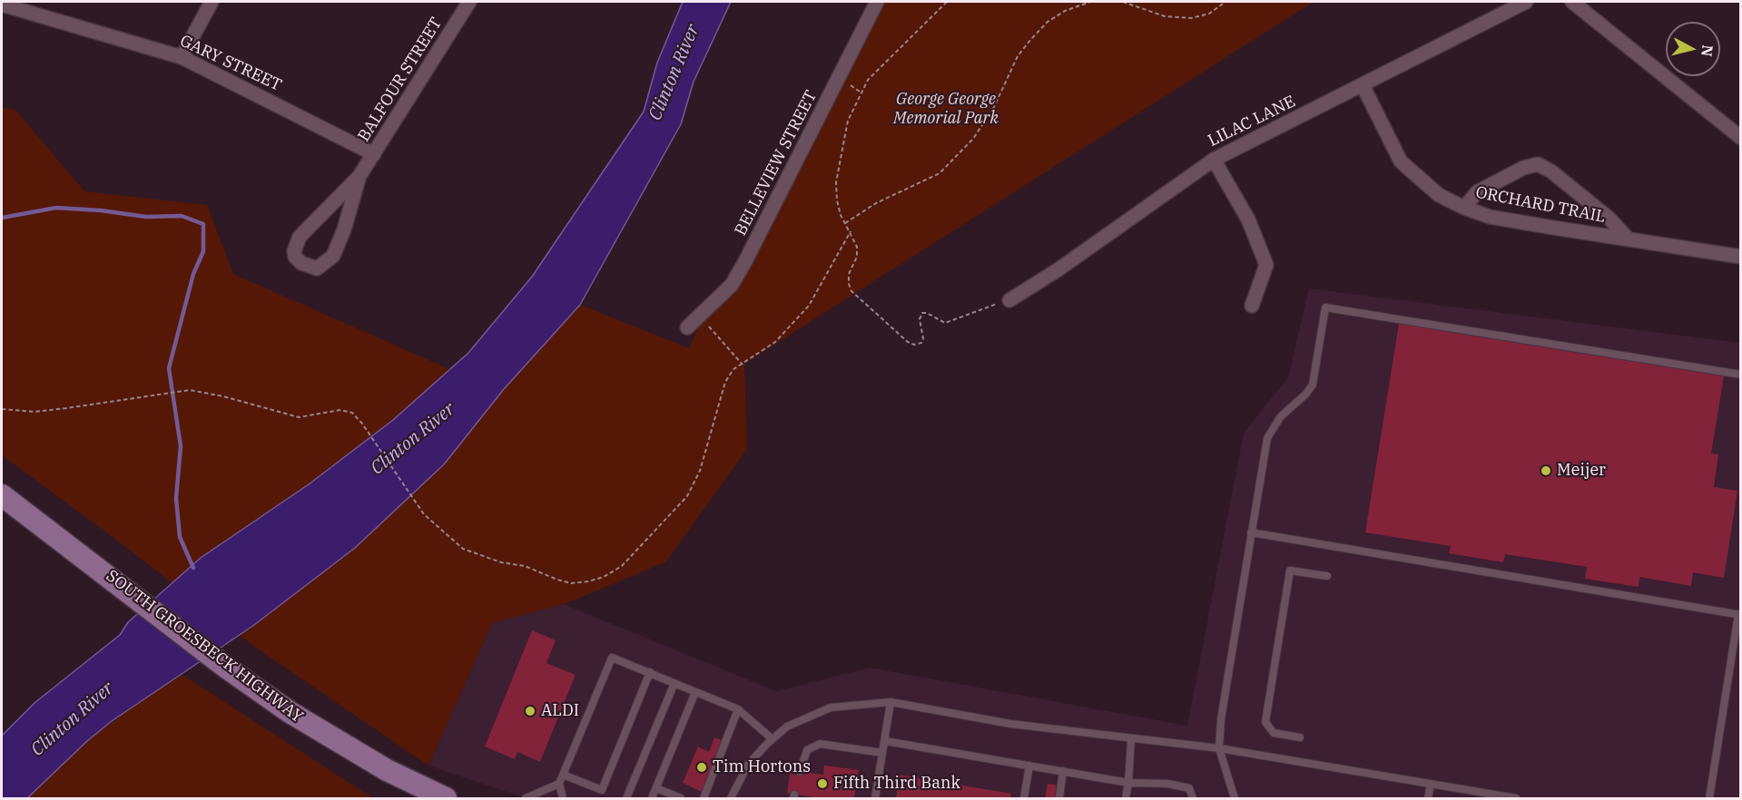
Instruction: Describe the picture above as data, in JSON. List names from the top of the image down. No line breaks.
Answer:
{"streets":{"main road":["SOUTH GROESBECK HIGHWAY"],"street":["GARY STREET","BALFOUR STREET","LILAC LANE","BELLEVIEW STREET","ORCHARD TRAIL"]},"crossings":[["GARY STREET","BALFOUR STREET"],["LILAC LANE","ORCHARD TRAIL"]],"water":["Clinton River"],"parks":["George George Memorial Park"],"places":["Meijer","ALDI","Tim Hortons","Fifth Third Bank"],"north":"right"}
